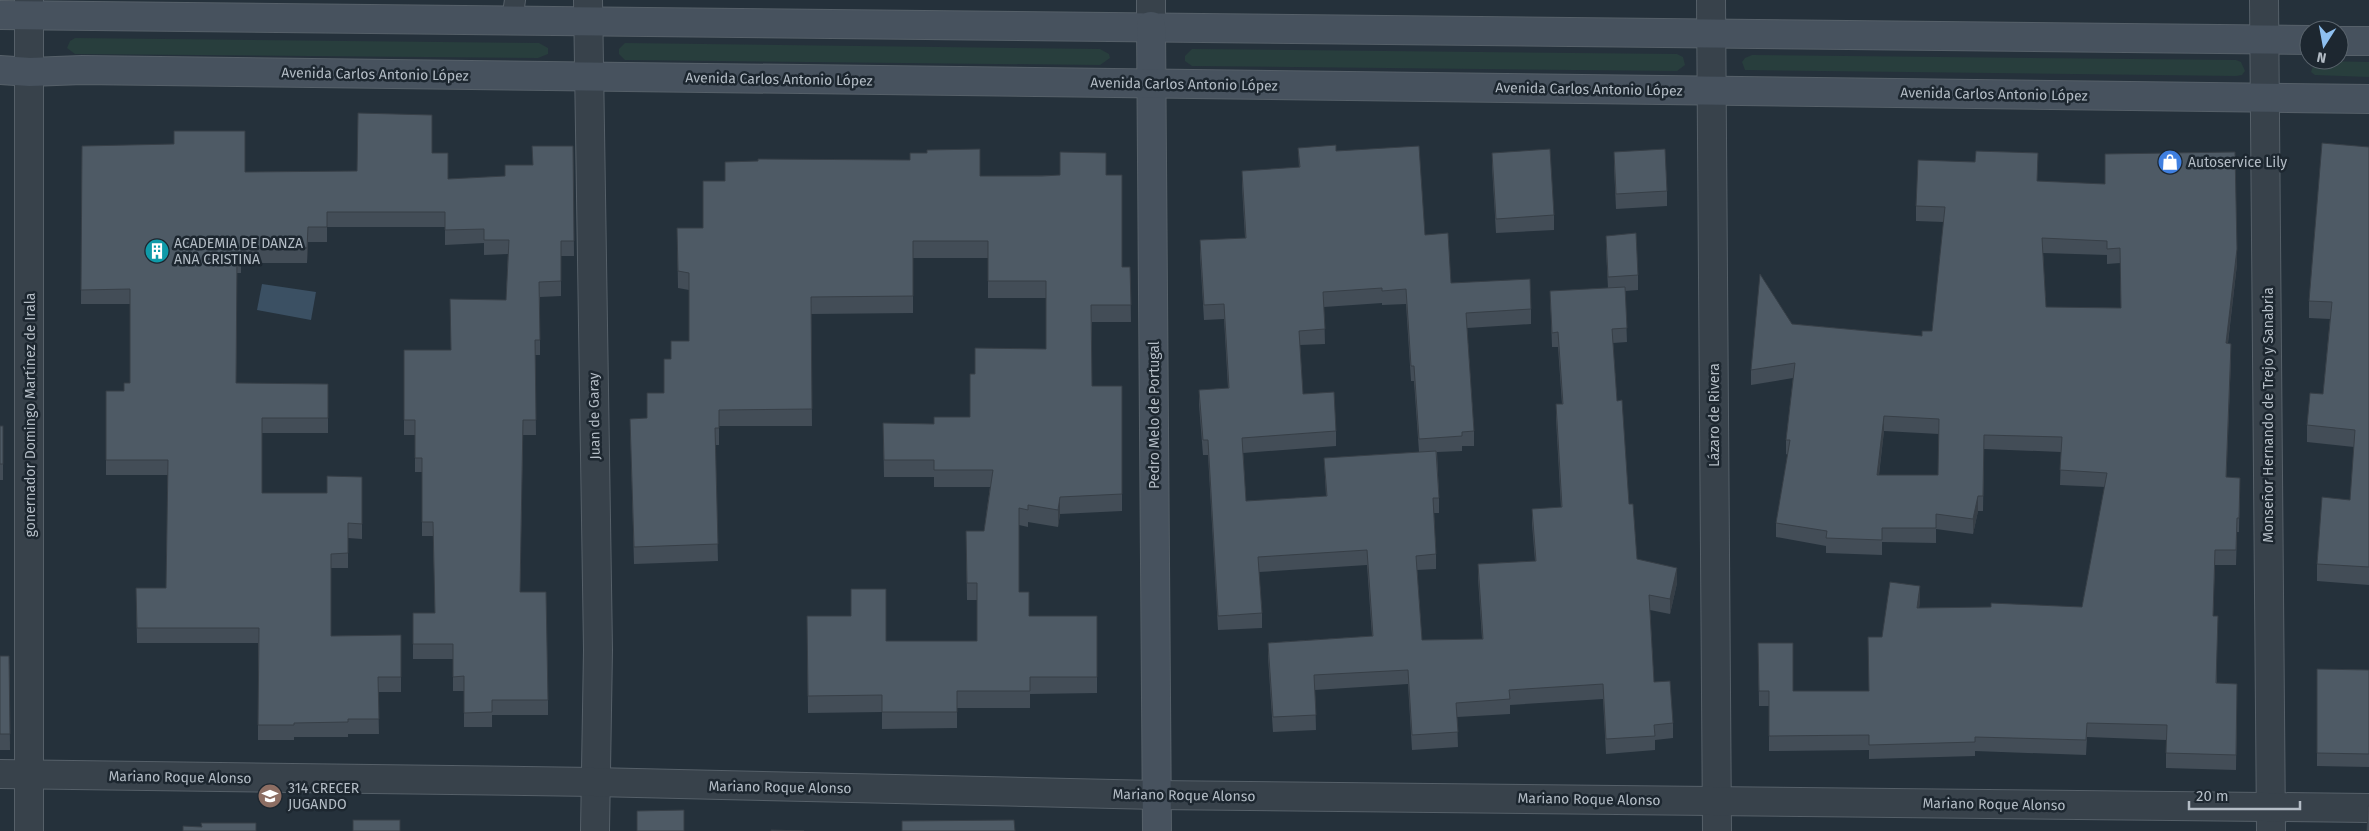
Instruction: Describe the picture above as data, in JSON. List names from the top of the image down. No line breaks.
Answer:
{"streets":{"main road":["Avenida Carlos Antonio López","Pedro Melo de Portugal"],"street":["gonernador Domingo Martínez de Irala","Lázaro de Rivera","Monseñor Hernando de Trejo y Sanabria","Juan de Garay","Mariano Roque Alonso"]},"crossings":[["Avenida Carlos Antonio López","gonernador Domingo Martínez de Irala"],["Avenida Carlos Antonio López","Pedro Melo de Portugal"],["Avenida Carlos Antonio López","Lázaro de Rivera"],["Avenida Carlos Antonio López","Monseñor Hernando de Trejo y Sanabria"],["Avenida Carlos Antonio López","Juan de Garay"],["gonernador Domingo Martínez de Irala","Mariano Roque Alonso"],["Pedro Melo de Portugal","Mariano Roque Alonso"],["Lázaro de Rivera","Mariano Roque Alonso"],["Monseñor Hernando de Trejo y Sanabria","Mariano Roque Alonso"],["Juan de Garay","Mariano Roque Alonso"]],"places":{"shop":["Autoservice Lily"],"building":["ACADEMIA DE DANZA ANA CRISTINA"],"school or university":["314 CRECER JUGANDO"]},"scale_bar":"20 m","north":"bottom"}
